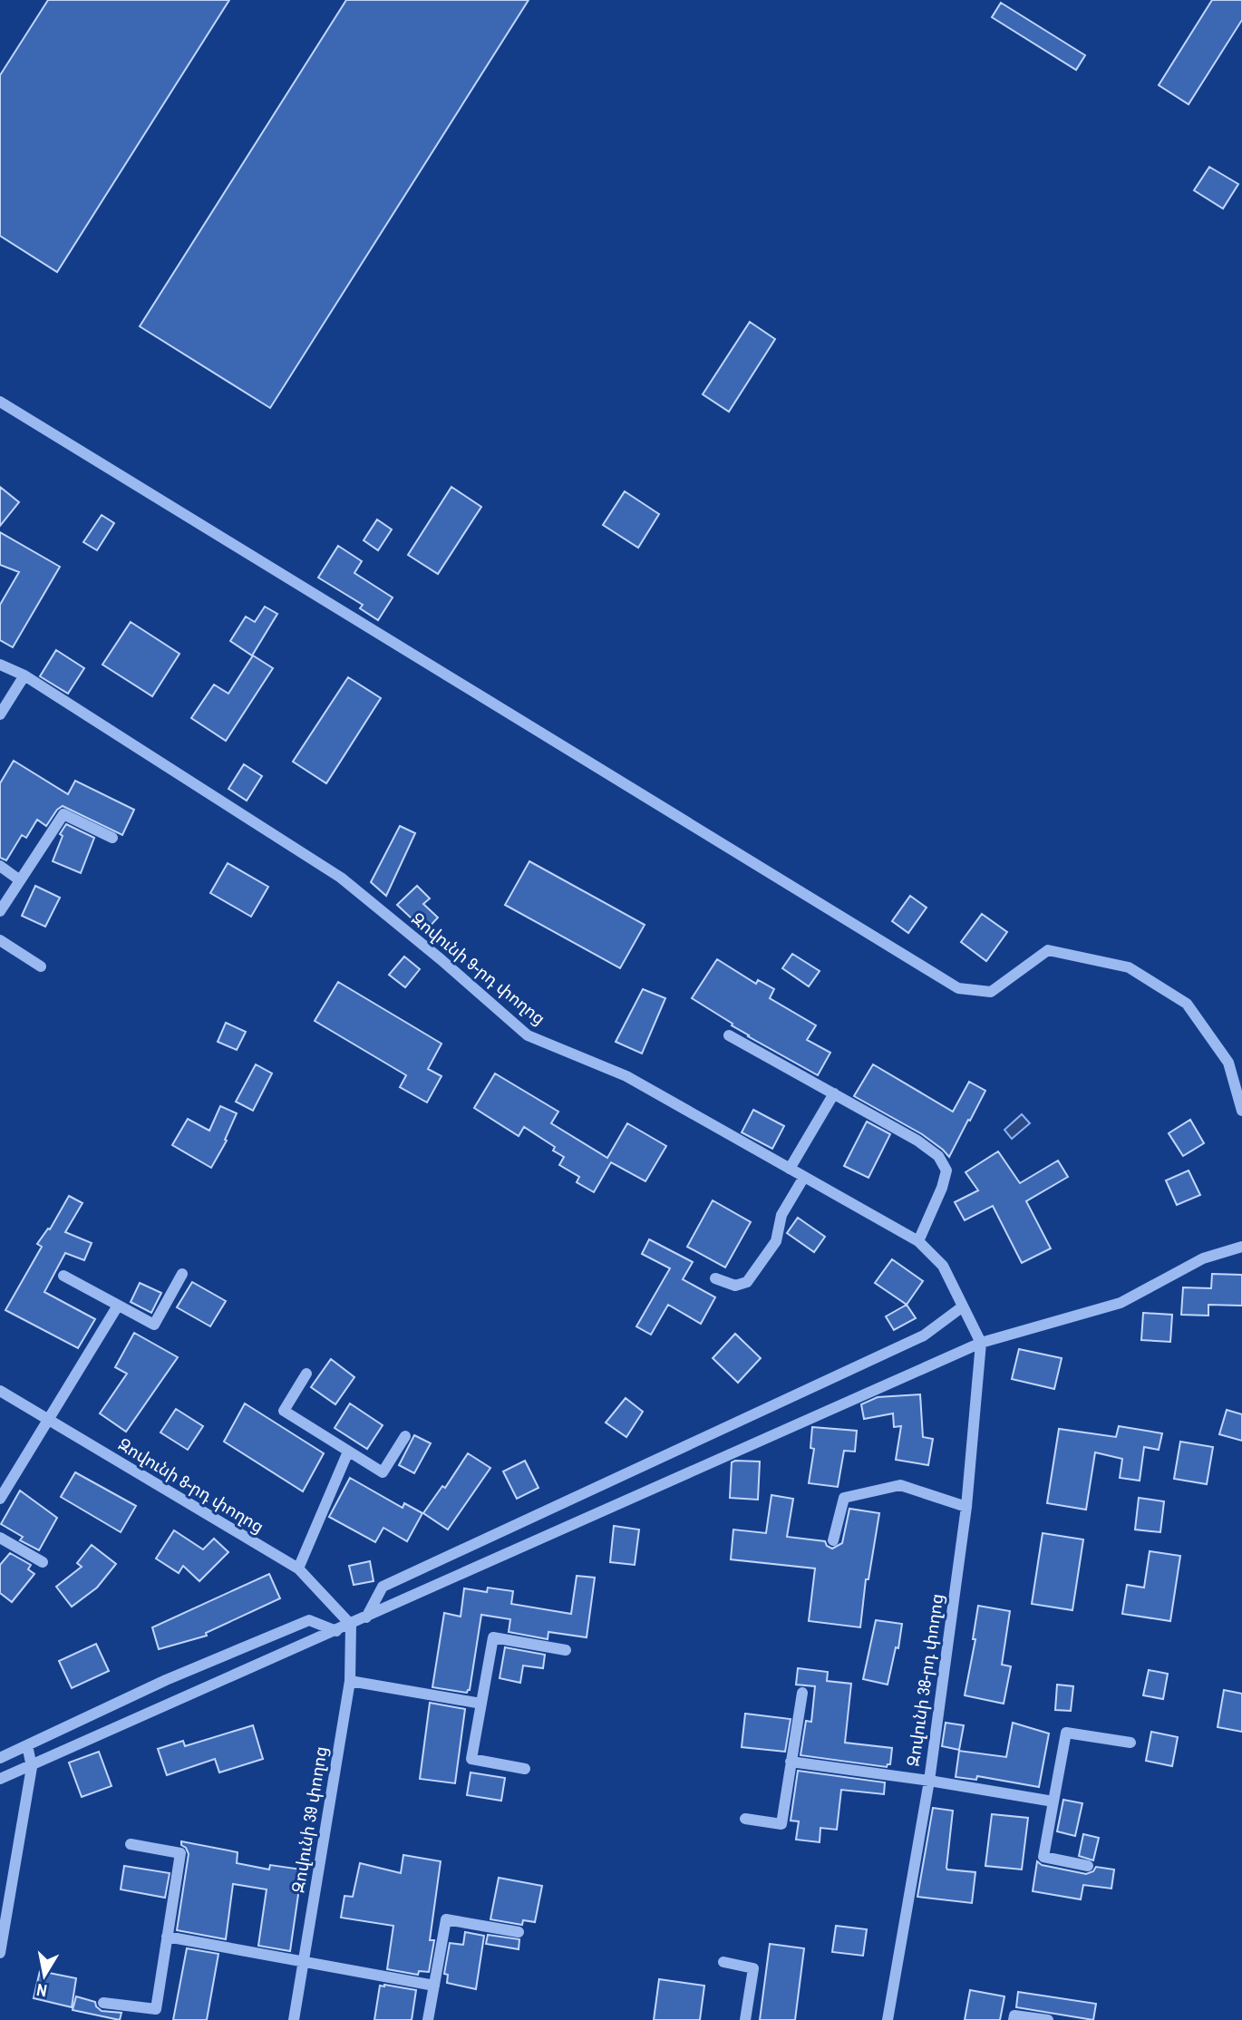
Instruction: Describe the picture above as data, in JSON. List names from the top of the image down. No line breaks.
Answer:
{"streets":{"street":["Զովունի 9-րդ փողոց","Զովունի 8-րդ փողոց","Զովունի 38-րդ փողոց","Զովունի 39 փողոց"]},"crossings":[["Զովունի 9-րդ փողոց","Զովունի 38-րդ փողոց"],["Զովունի 8-րդ փողոց","Զովունի 39 փողոց"]],"north":"bottom"}
